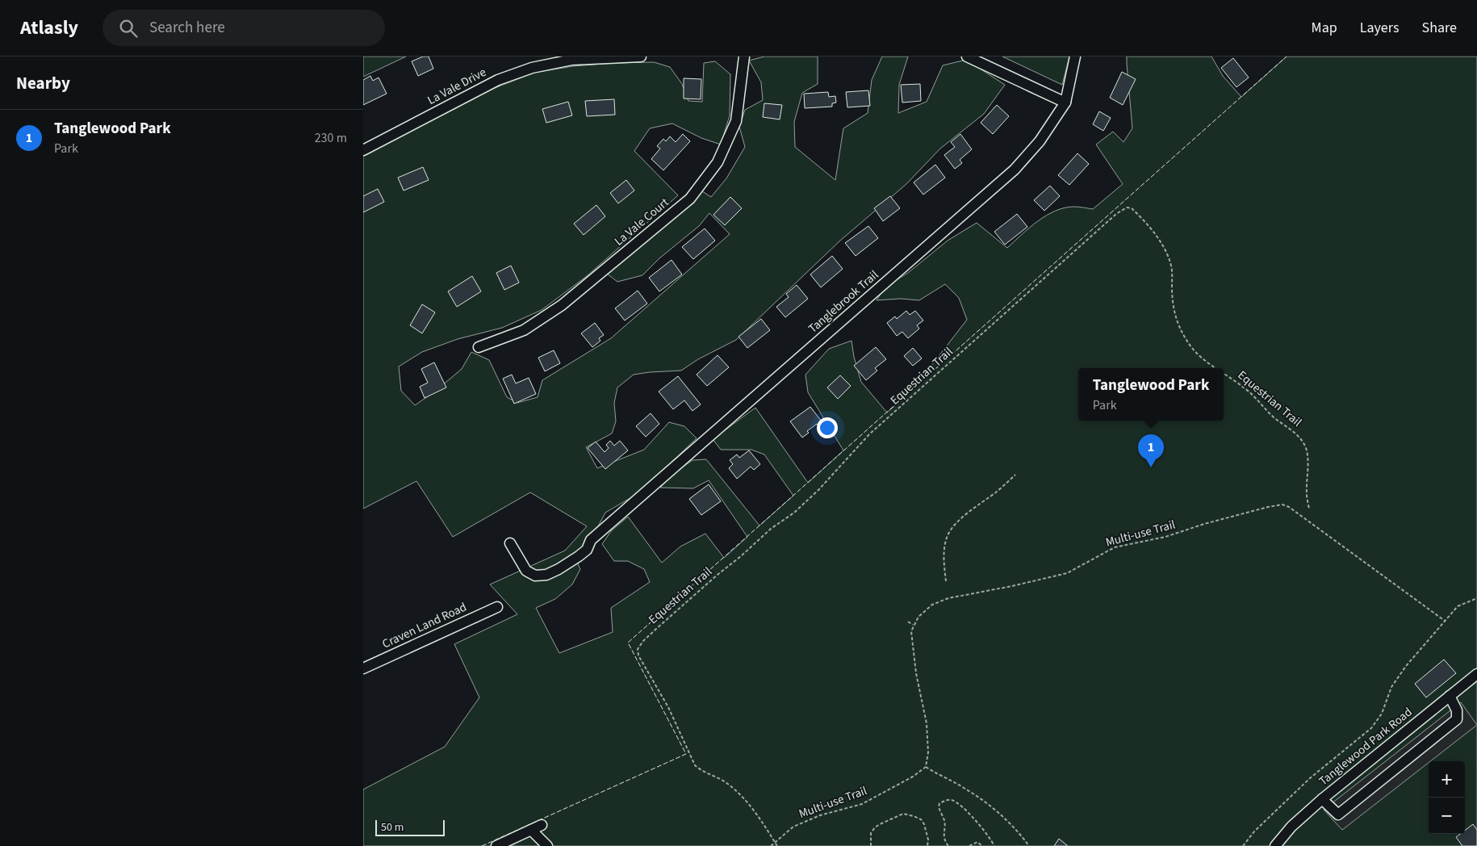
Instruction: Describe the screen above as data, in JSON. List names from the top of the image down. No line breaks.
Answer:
{"streets":{"street":["La Vale Drive","La Vale Court","Tanglebrook Trail","Craven Land Road","Tanglewood Park Road"],"path":["Equestrian Trail","Multi-use Trail"]},"crossings":[["Equestrian Trail","Multi-use Trail"]],"scale_bar":"50 m","page":{"header":"Atlasly","search":"Search here","nav":["Map","Layers","Share"],"heading":"Nearby","list":[{"mark":"1","name":"Tanglewood Park","note":"Park","value":"230 m"}],"popup":["Tanglewood Park","Park"],"pins":"1","map_buttons":["+","−"],"scale":"50 m"}}
